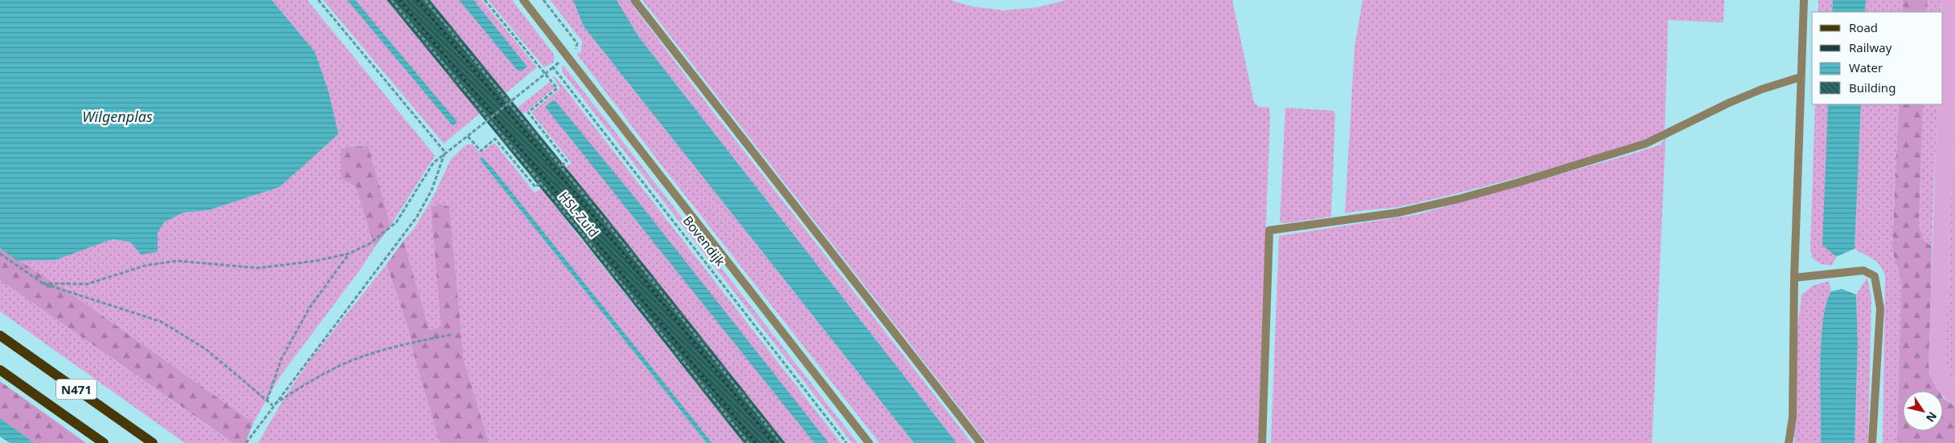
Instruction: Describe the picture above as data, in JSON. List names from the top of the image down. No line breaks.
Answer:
{"streets":{"main road":["N471"],"street":["Bovendijk"],"path":["HSL-Zuid"]},"water":["Wilgenplas"],"legend":["Road","Railway","Water","Building"],"north":"bottom right"}
